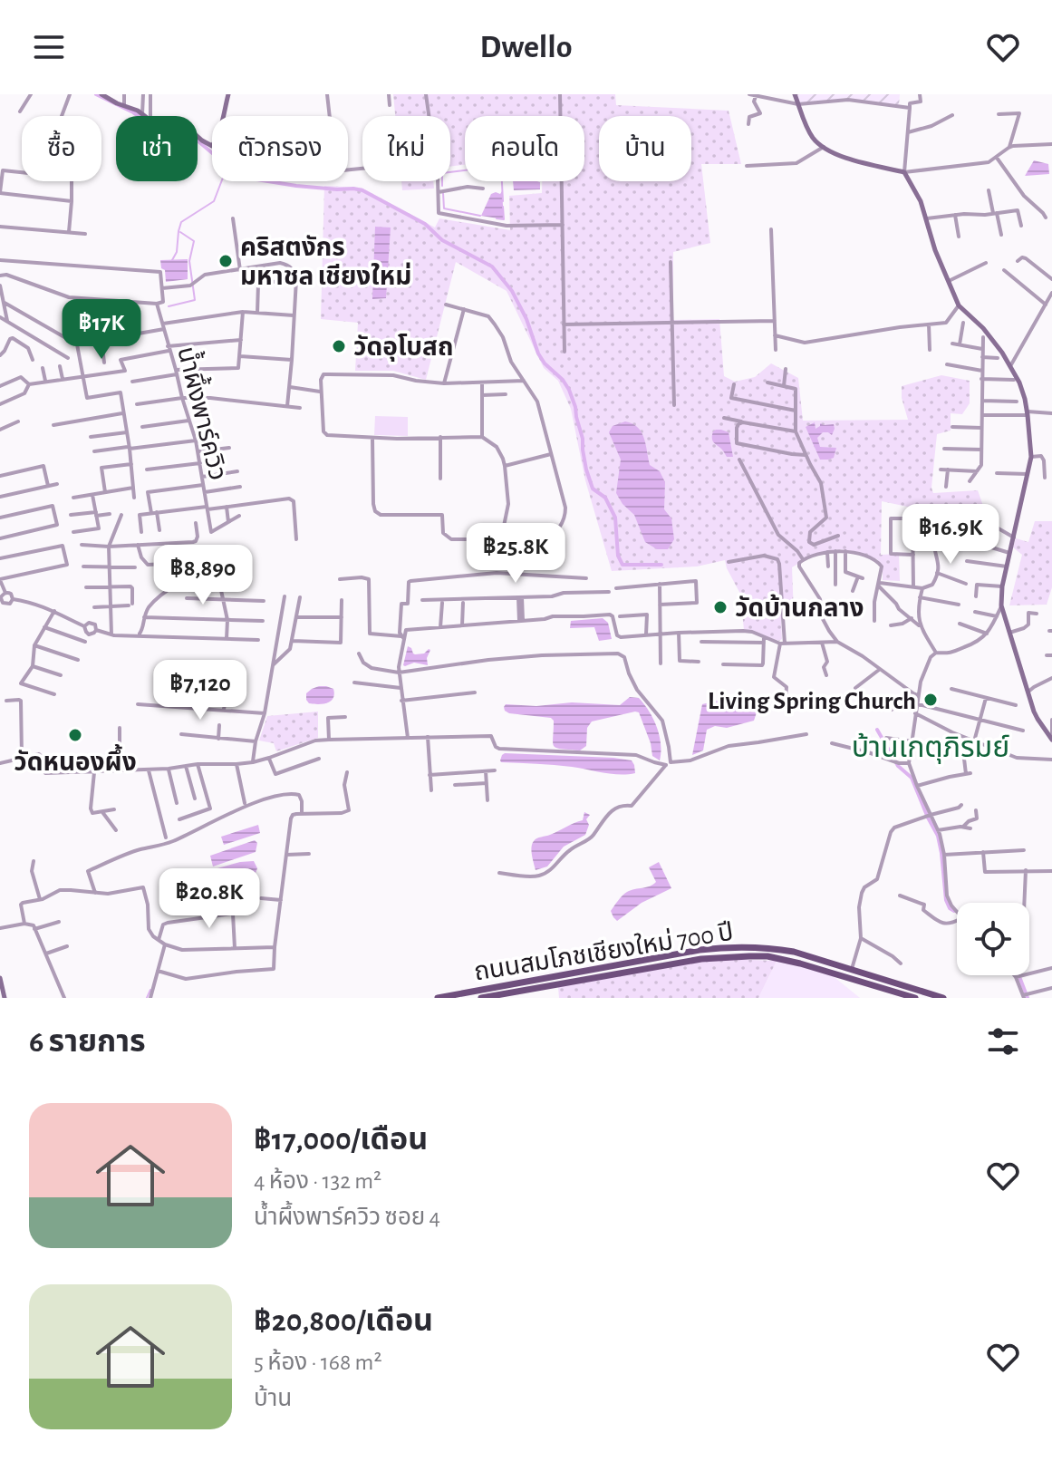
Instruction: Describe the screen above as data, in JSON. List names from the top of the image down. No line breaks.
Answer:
{"streets":{"main road":["ถนนสมโภชเชียงใหม่ 700 ปี"],"street":["น้ำผึ้งพาร์ควิว"]},"districts":["บ้านเกตุภิรมย์"],"places":["คริสตงักร มหาชล เชียงใหม่","วัดอุโบสถ","วัดบ้านกลาง","Living Spring Church","วัดหนองผึ้ง"],"page":{"header":"Dwello","chip":["ซื้อ","เช่า","ตัวกรอง","ใหม่","คอนโด","บ้าน"],"price":["฿17K","฿16.9K","฿25.8K","฿8,890","฿7,120","฿20.8K"],"heading":"6 รายการ","list":[{"name":"฿17,000/เดือน","note":"4 ห้อง · 132 m² · น้ำผึ้งพาร์ควิว ซอย 4"},{"name":"฿20,800/เดือน","note":"5 ห้อง · 168 m² · บ้าน"}]}}
